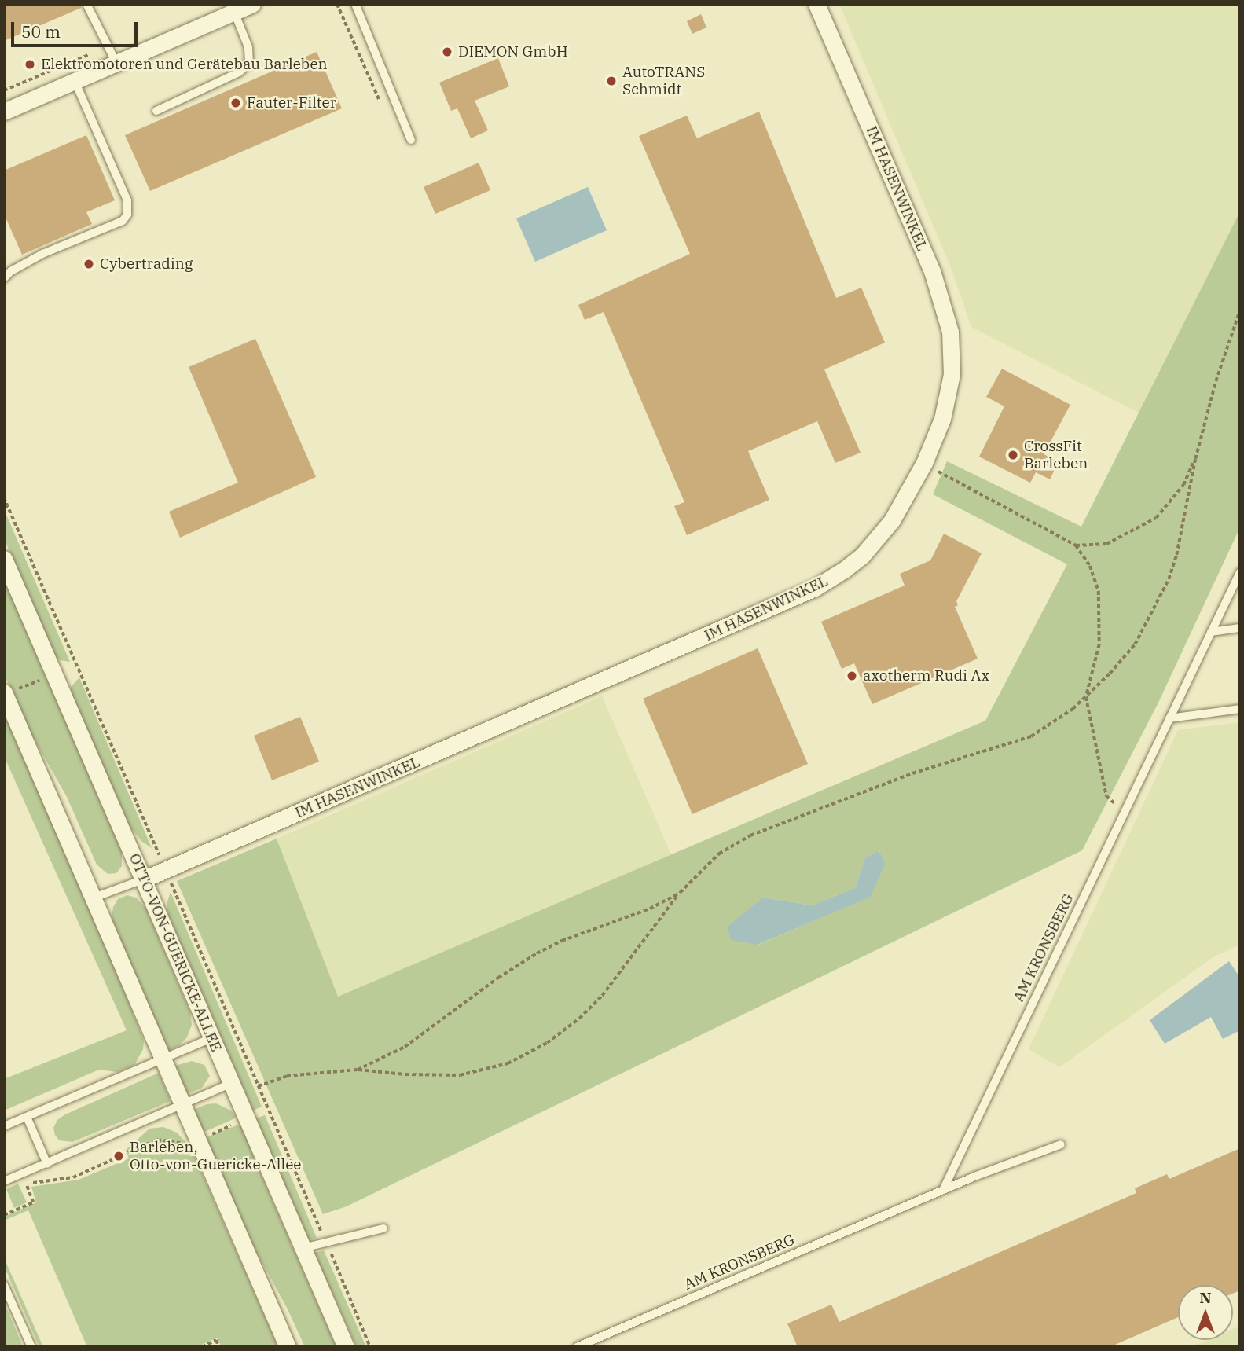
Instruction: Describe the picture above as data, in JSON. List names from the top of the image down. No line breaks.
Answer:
{"streets":{"street":["IM HASENWINKEL","OTTO-VON-GUERICKE-ALLEE"],"lane":["AM KRONSBERG"]},"crossings":[["IM HASENWINKEL","OTTO-VON-GUERICKE-ALLEE"]],"places":["DIEMON GmbH","Elektromotoren und Gerätebau Barleben","AutoTRANS Schmidt","Fauter-Filter","Cybertrading","CrossFit Barleben","axotherm Rudi Ax","Barleben, Otto-von-Guericke-Allee"],"scale_bar":"50 m","north":"top"}
